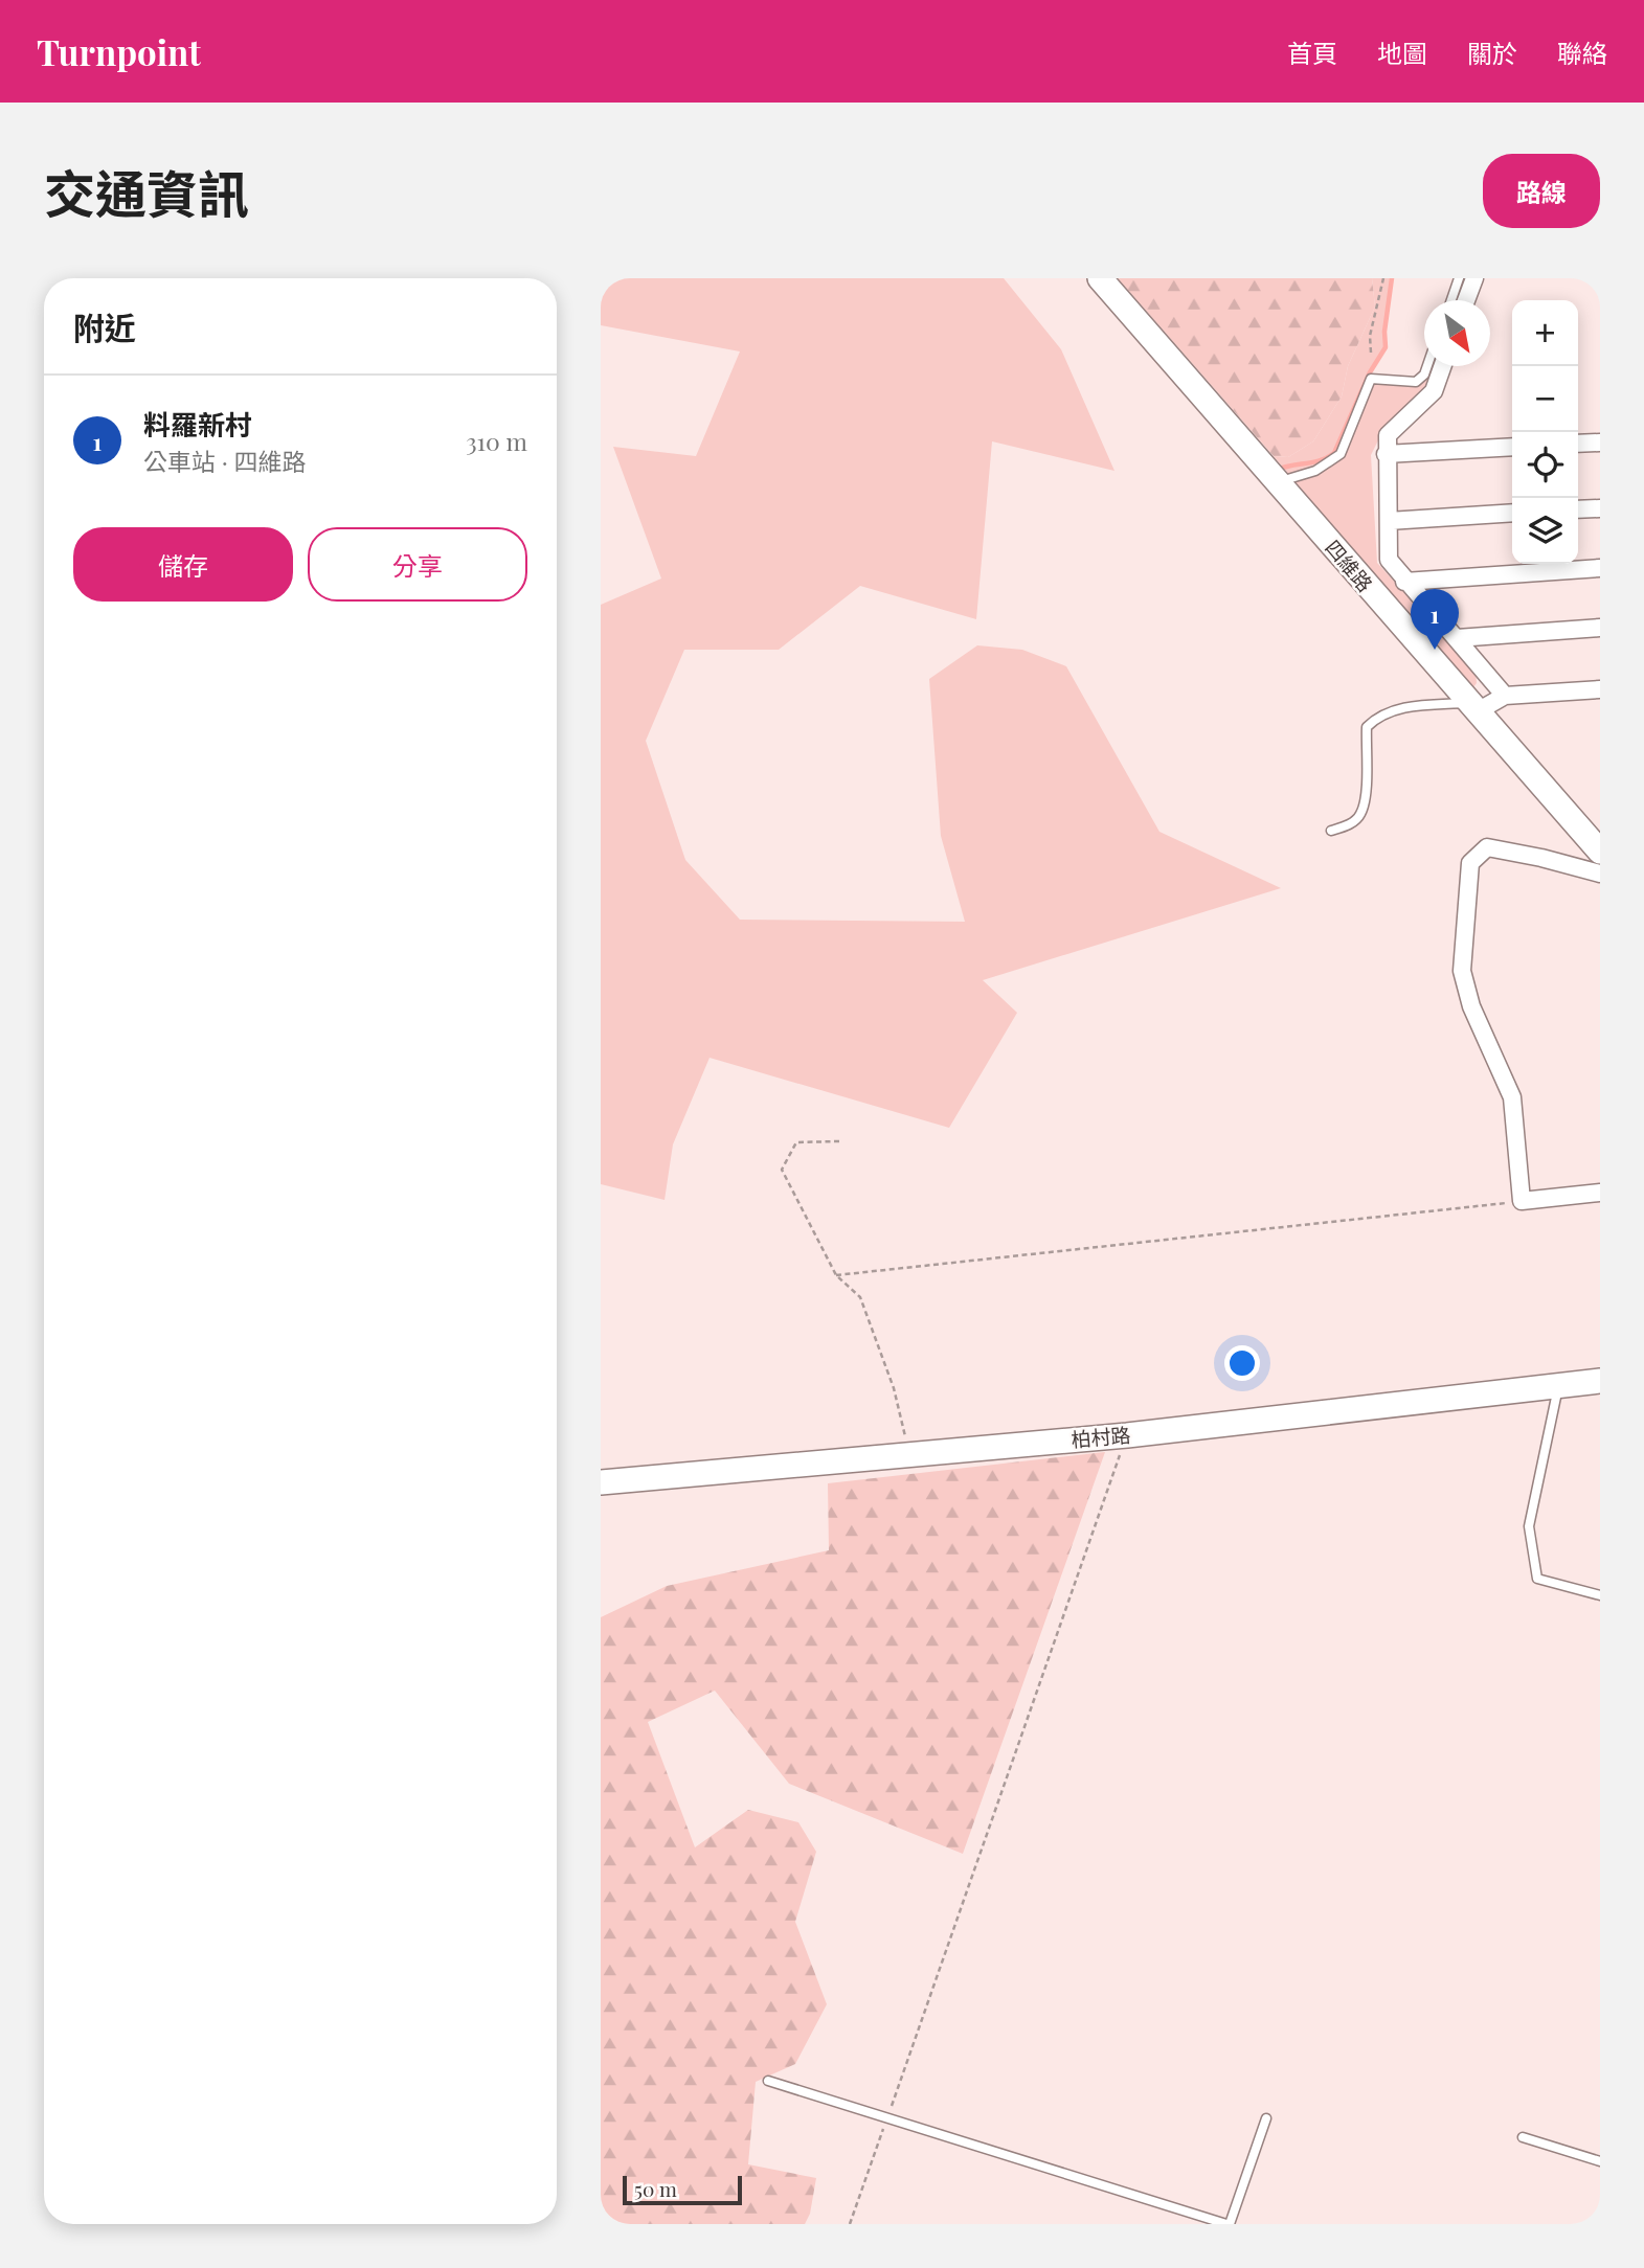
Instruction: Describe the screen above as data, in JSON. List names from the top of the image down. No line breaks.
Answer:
{"streets":{"street":["四維路","柏村路"]},"scale_bar":"50 m","north":"bottom right","page":{"header":"Turnpoint","nav":["首頁","地圖","關於","聯絡"],"title":"交通資訊","buttons":["路線",["儲存","分享"]],"heading":"附近","map_buttons":["+","−"],"list":[{"mark":"1","name":"料羅新村","note":"公車站 · 四維路","value":"310 m"}],"pins":"1","scale":"50 m"}}
